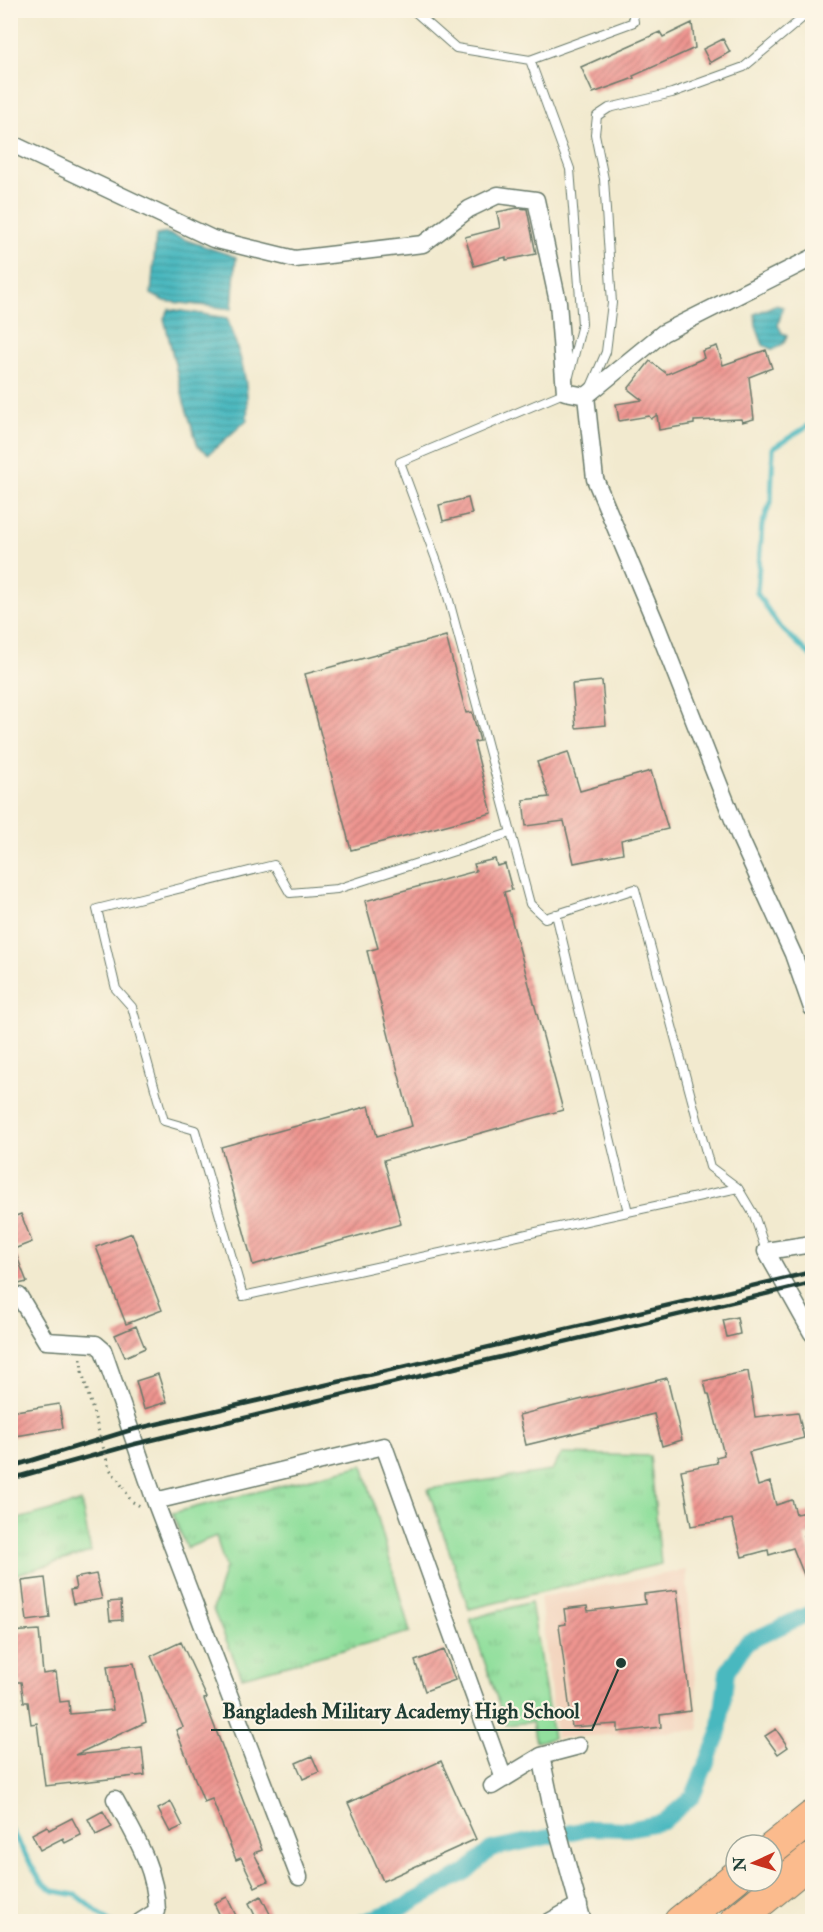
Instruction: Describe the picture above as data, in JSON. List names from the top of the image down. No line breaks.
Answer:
{"places":["Bangladesh Military Academy High School"],"north":"left"}
